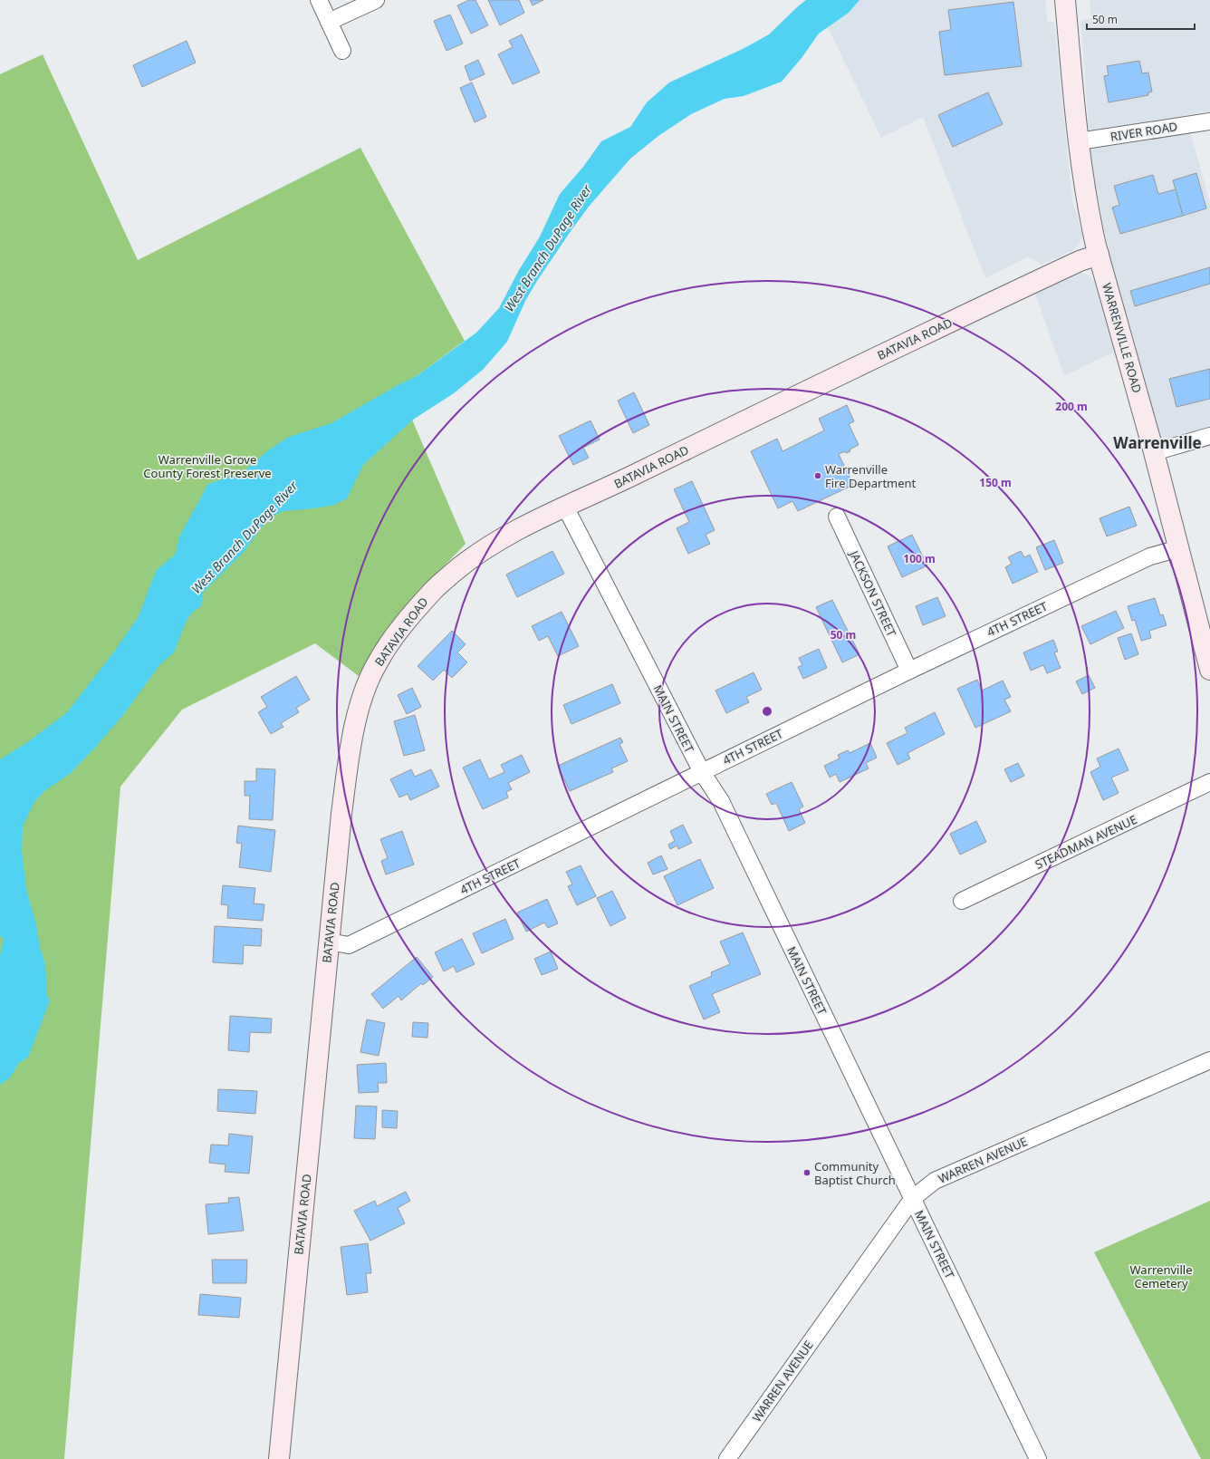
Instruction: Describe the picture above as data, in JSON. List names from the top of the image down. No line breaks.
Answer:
{"streets":{"main road":["WARRENVILLE ROAD","BATAVIA ROAD"],"street":["RIVER ROAD","JACKSON STREET","4TH STREET","MAIN STREET","STEADMAN AVENUE","WARREN AVENUE"]},"crossings":[["RIVER ROAD","WARRENVILLE ROAD"],["WARRENVILLE ROAD","BATAVIA ROAD"],["WARRENVILLE ROAD","4TH STREET"],["BATAVIA ROAD","4TH STREET"],["BATAVIA ROAD","MAIN STREET"],["JACKSON STREET","4TH STREET"],["4TH STREET","MAIN STREET"],["MAIN STREET","WARREN AVENUE"]],"districts":["Warrenville"],"water":["West Branch DuPage River"],"parks":["Warrenville Grove County Forest Preserve","Warrenville Cemetery"],"places":["Warrenville Fire Department","Community Baptist Church"],"scale_bar":"50 m","rings":["200 m","150 m","100 m","50 m"]}
